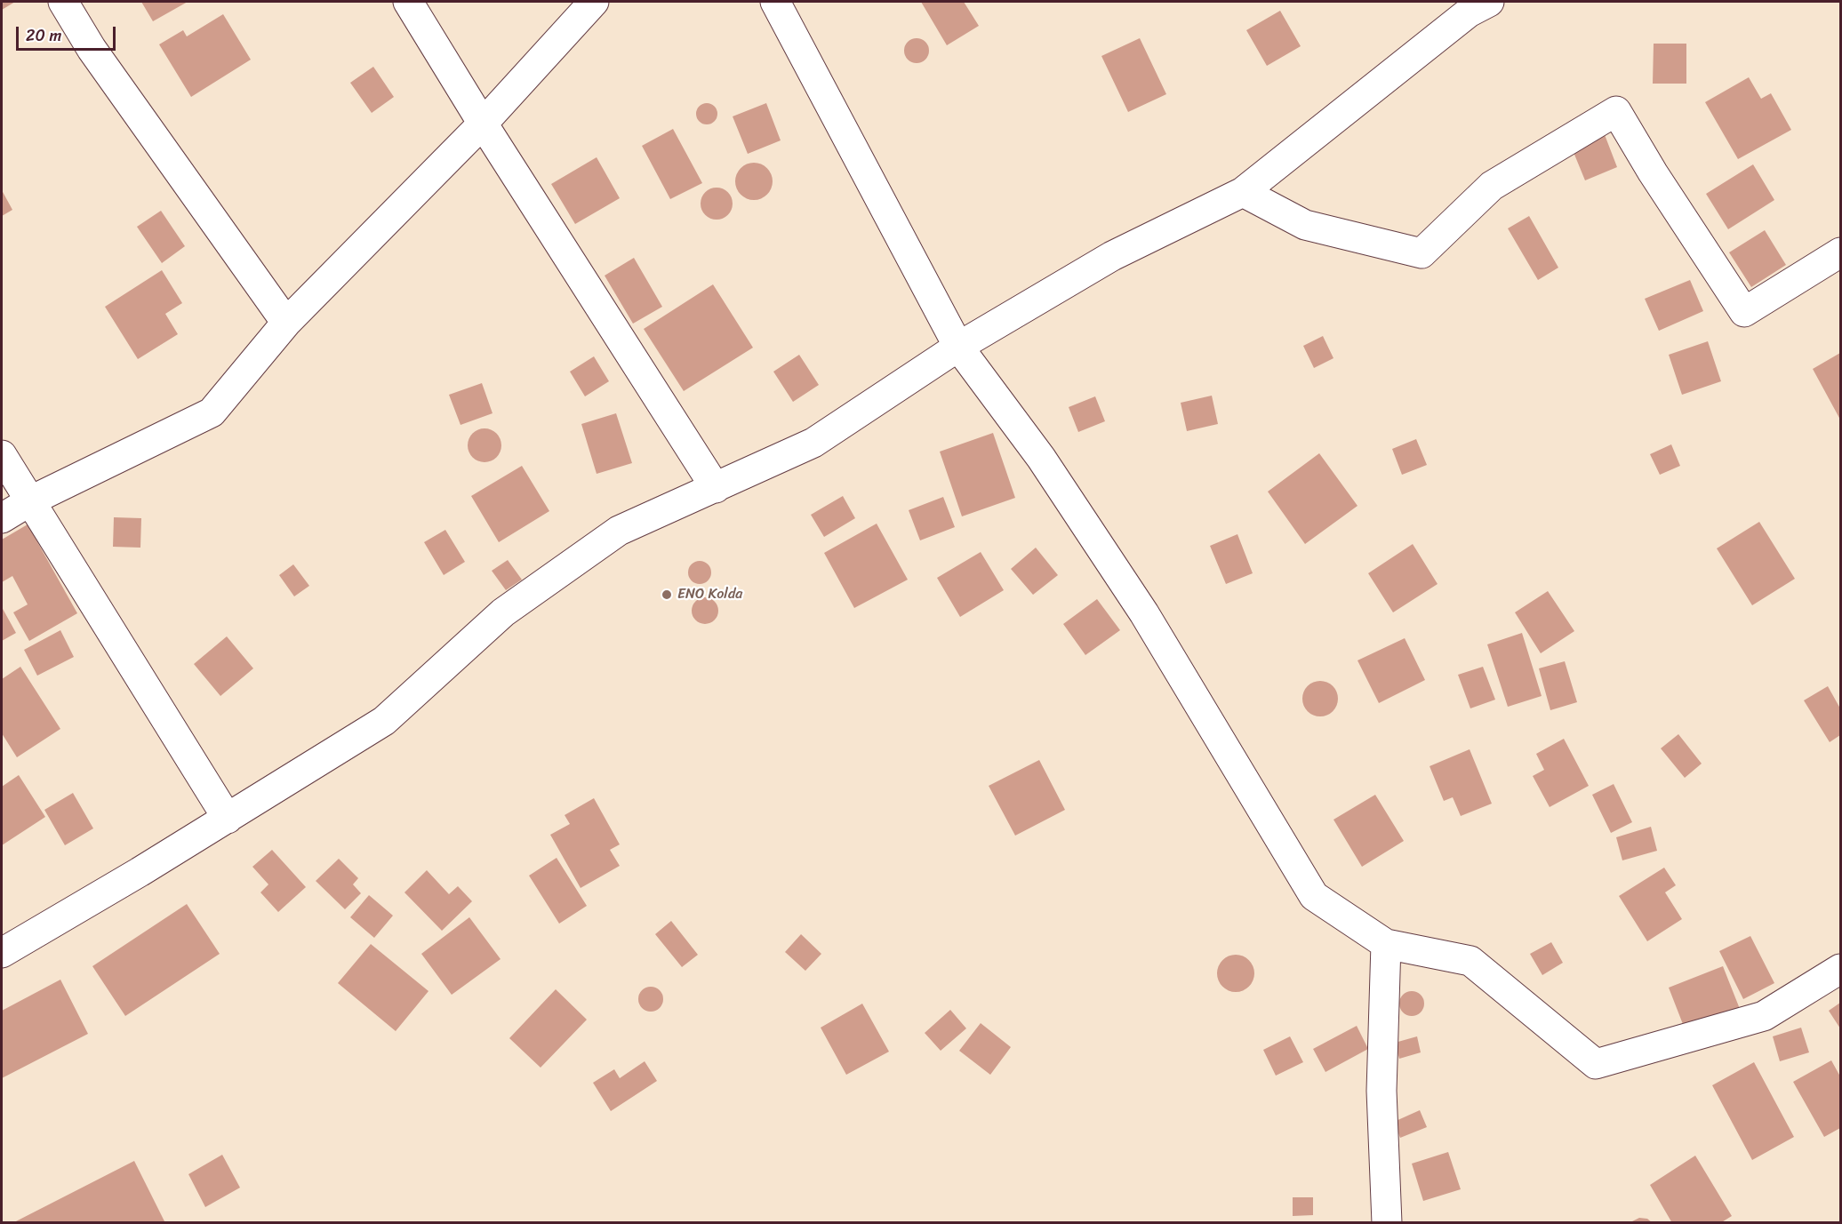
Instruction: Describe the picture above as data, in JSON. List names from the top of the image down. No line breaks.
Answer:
{"places":["ENO Kolda"],"scale_bar":"20 m"}
